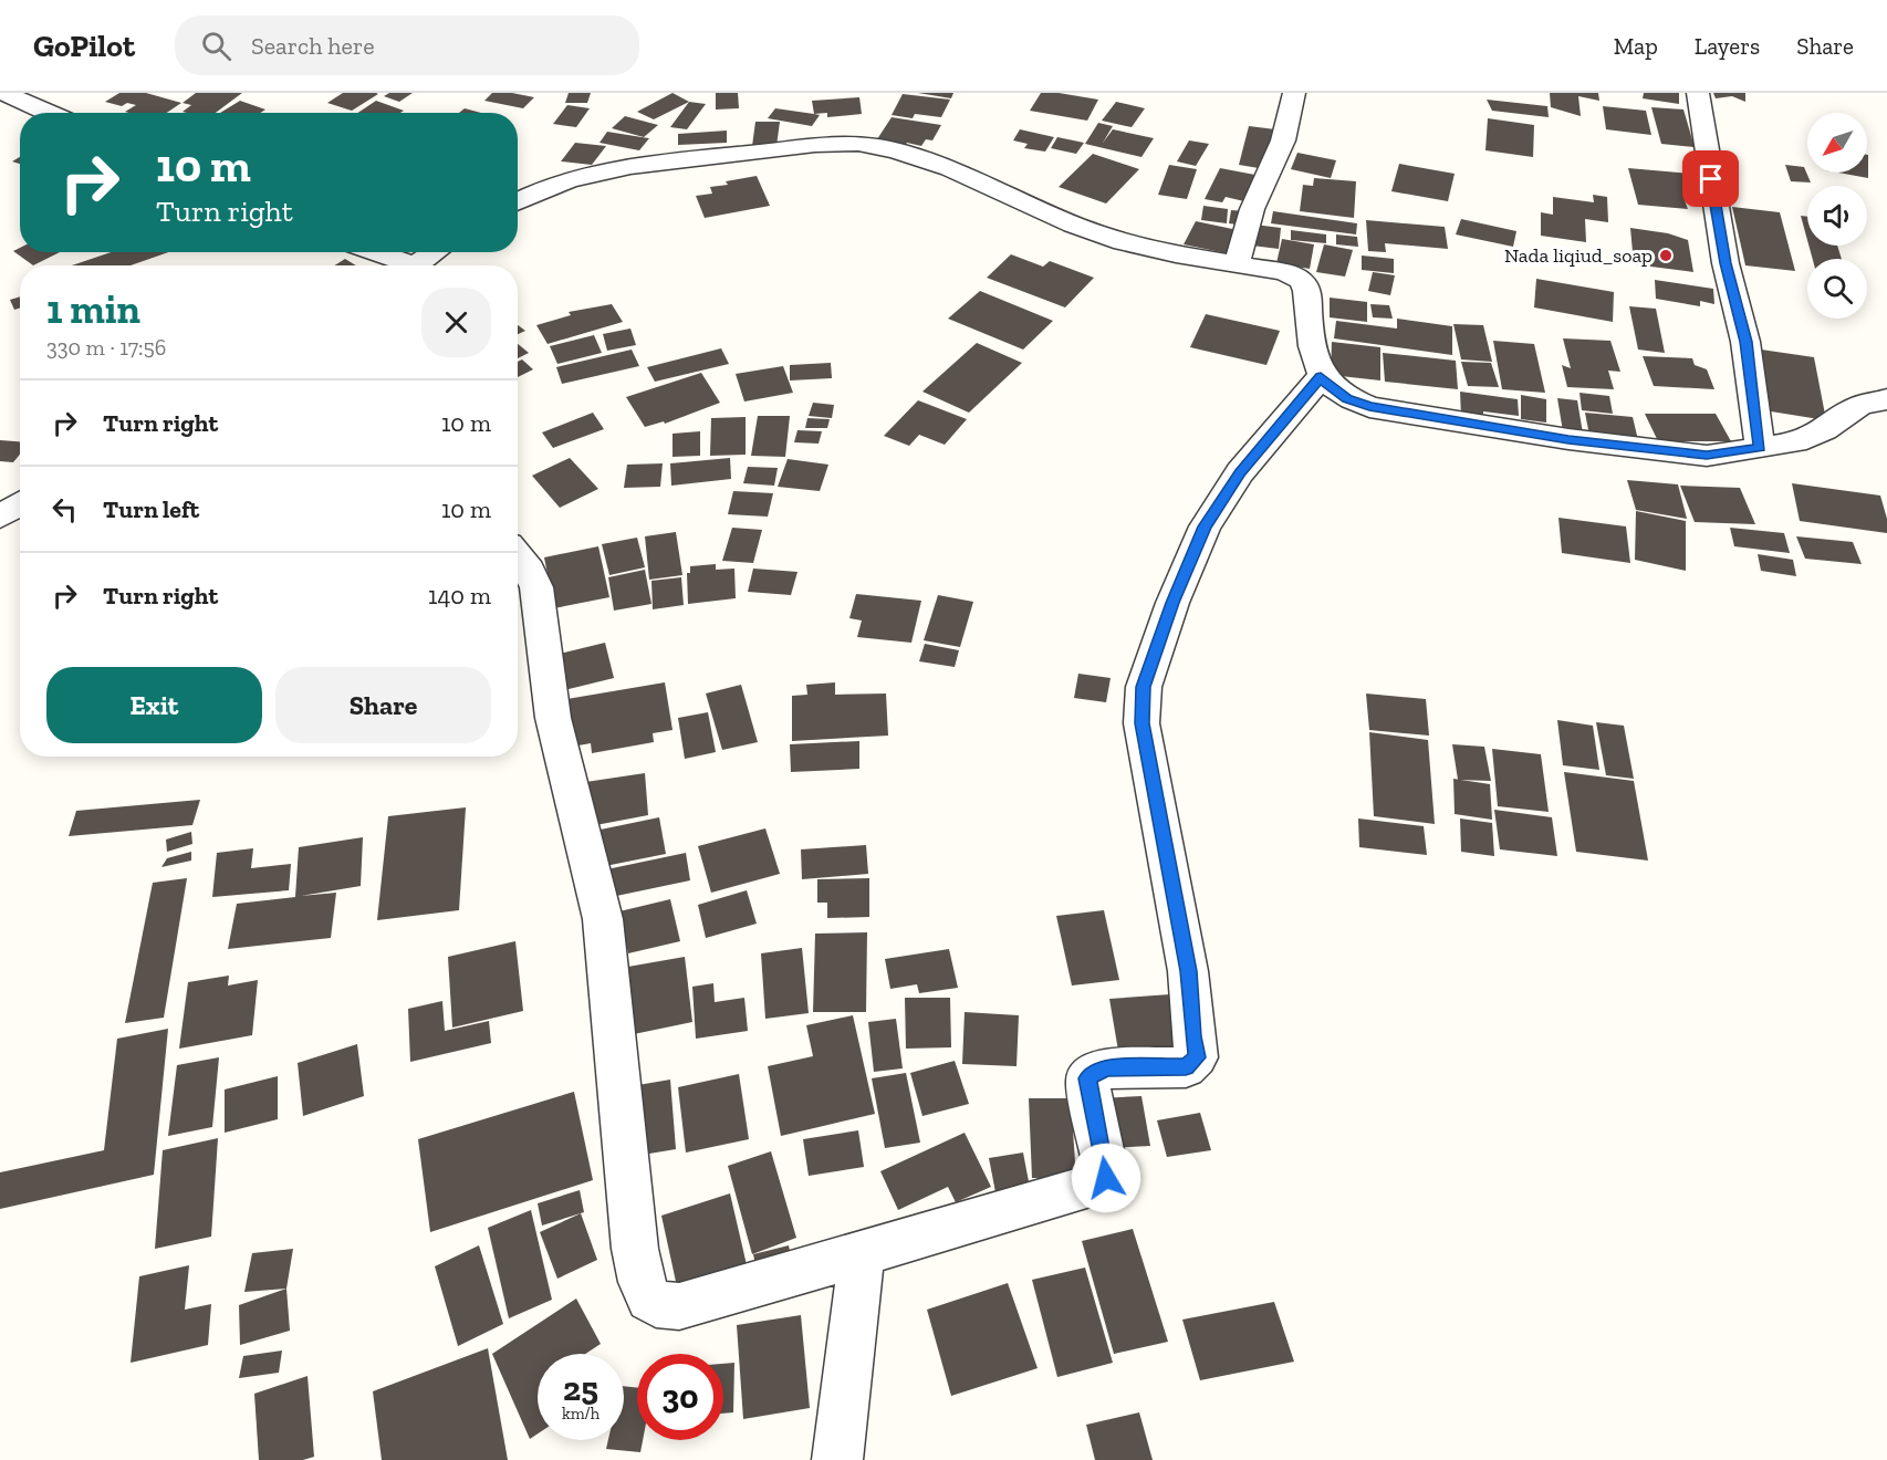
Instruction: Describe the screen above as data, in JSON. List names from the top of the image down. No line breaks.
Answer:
{"places":["Nada liqiud_soap"],"north":"bottom left","page":{"header":"GoPilot","search":"Search here","nav":["Map","Layers","Share"],"turn":["10 m","Turn right"],"heading":["1 min","330 m · 17:56"],"list":[{"name":"Turn right","value":"10 m"},{"name":"Turn left","value":"10 m"},{"name":"Turn right","value":"140 m"}],"buttons":["Exit","Share"],"speed":"25 km/h","limit":"30"}}
